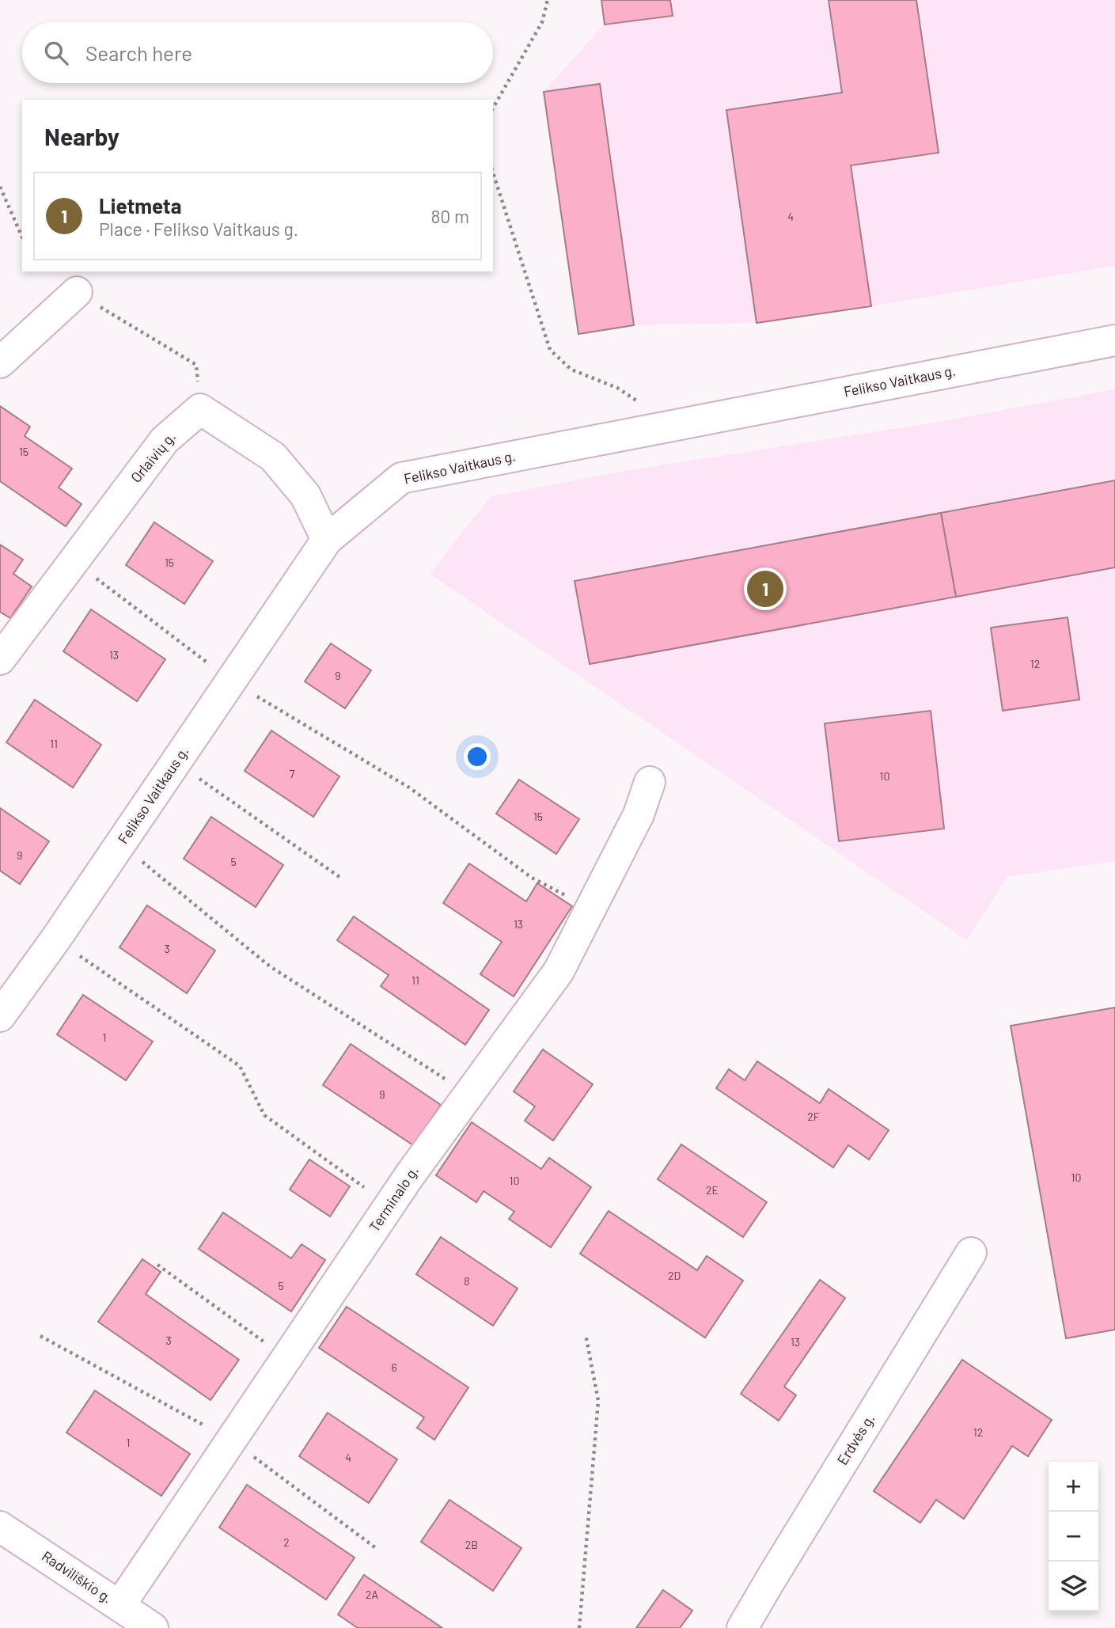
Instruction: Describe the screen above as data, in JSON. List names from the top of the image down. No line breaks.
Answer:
{"streets":{"street":["Felikso Vaitkaus g.","Orlaivių g.","Terminalo g.","Erdvės g.","Radviliškio g."]},"crossings":[["Terminalo g.","Radviliškio g."]],"house_numbers":["4","15","15","13","12","9","11","7","10","15","9","5","13","3","11","1","9","2F","10","10","2E","2D","8","5","3","13","6","12","1","4","2","2B","2A"],"page":{"search":"Search here","heading":"Nearby","list":[{"mark":"1","name":"Lietmeta","note":"Place · Felikso Vaitkaus g.","value":"80 m"}],"pins":"1","map_buttons":["+","−"]}}
